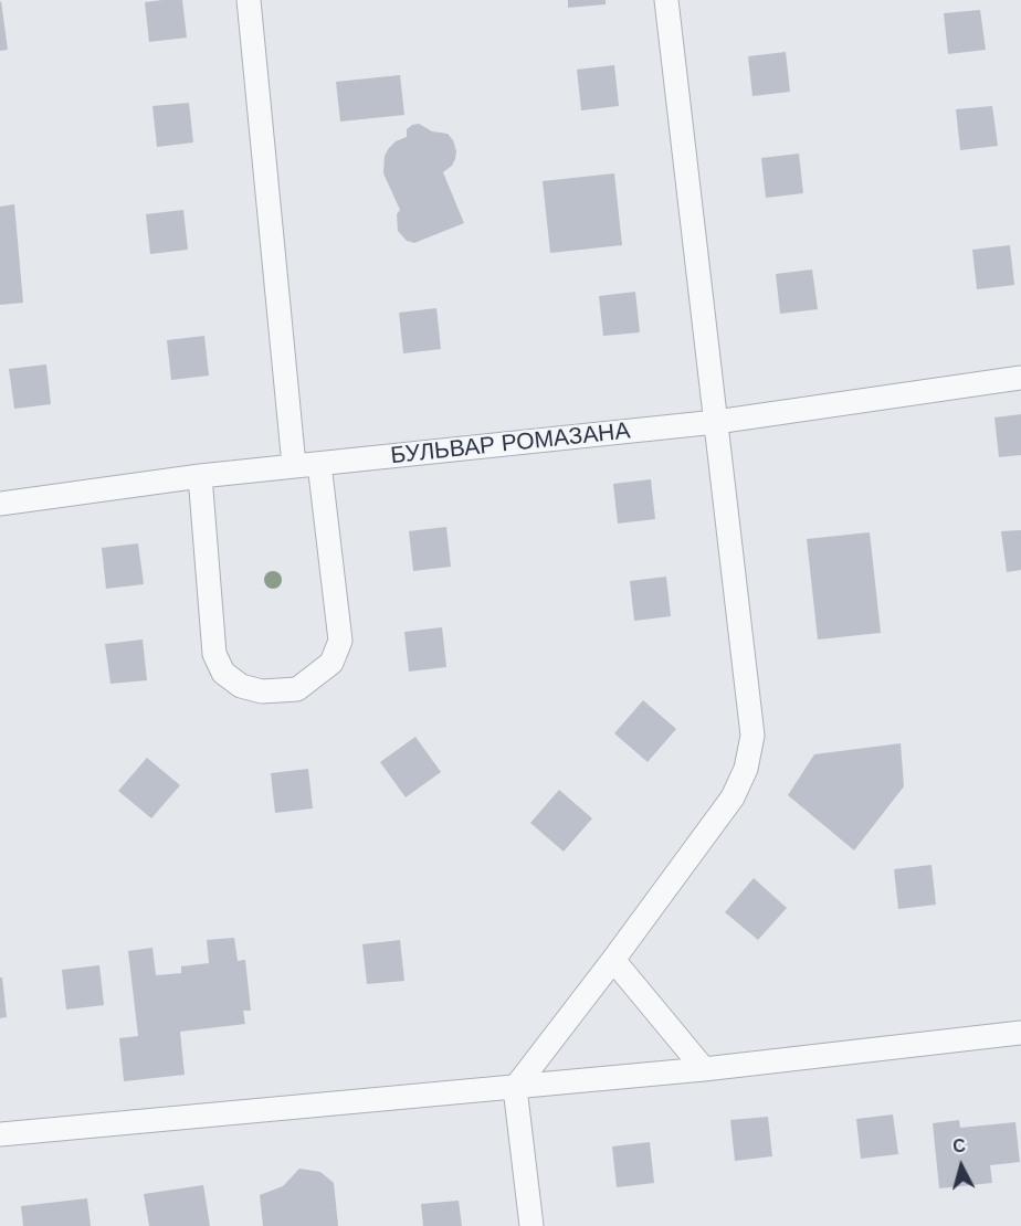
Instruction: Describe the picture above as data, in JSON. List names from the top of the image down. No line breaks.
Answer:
{"streets":{"street":["БУЛЬВАР РОМАЗАНА"]},"north":"top"}
